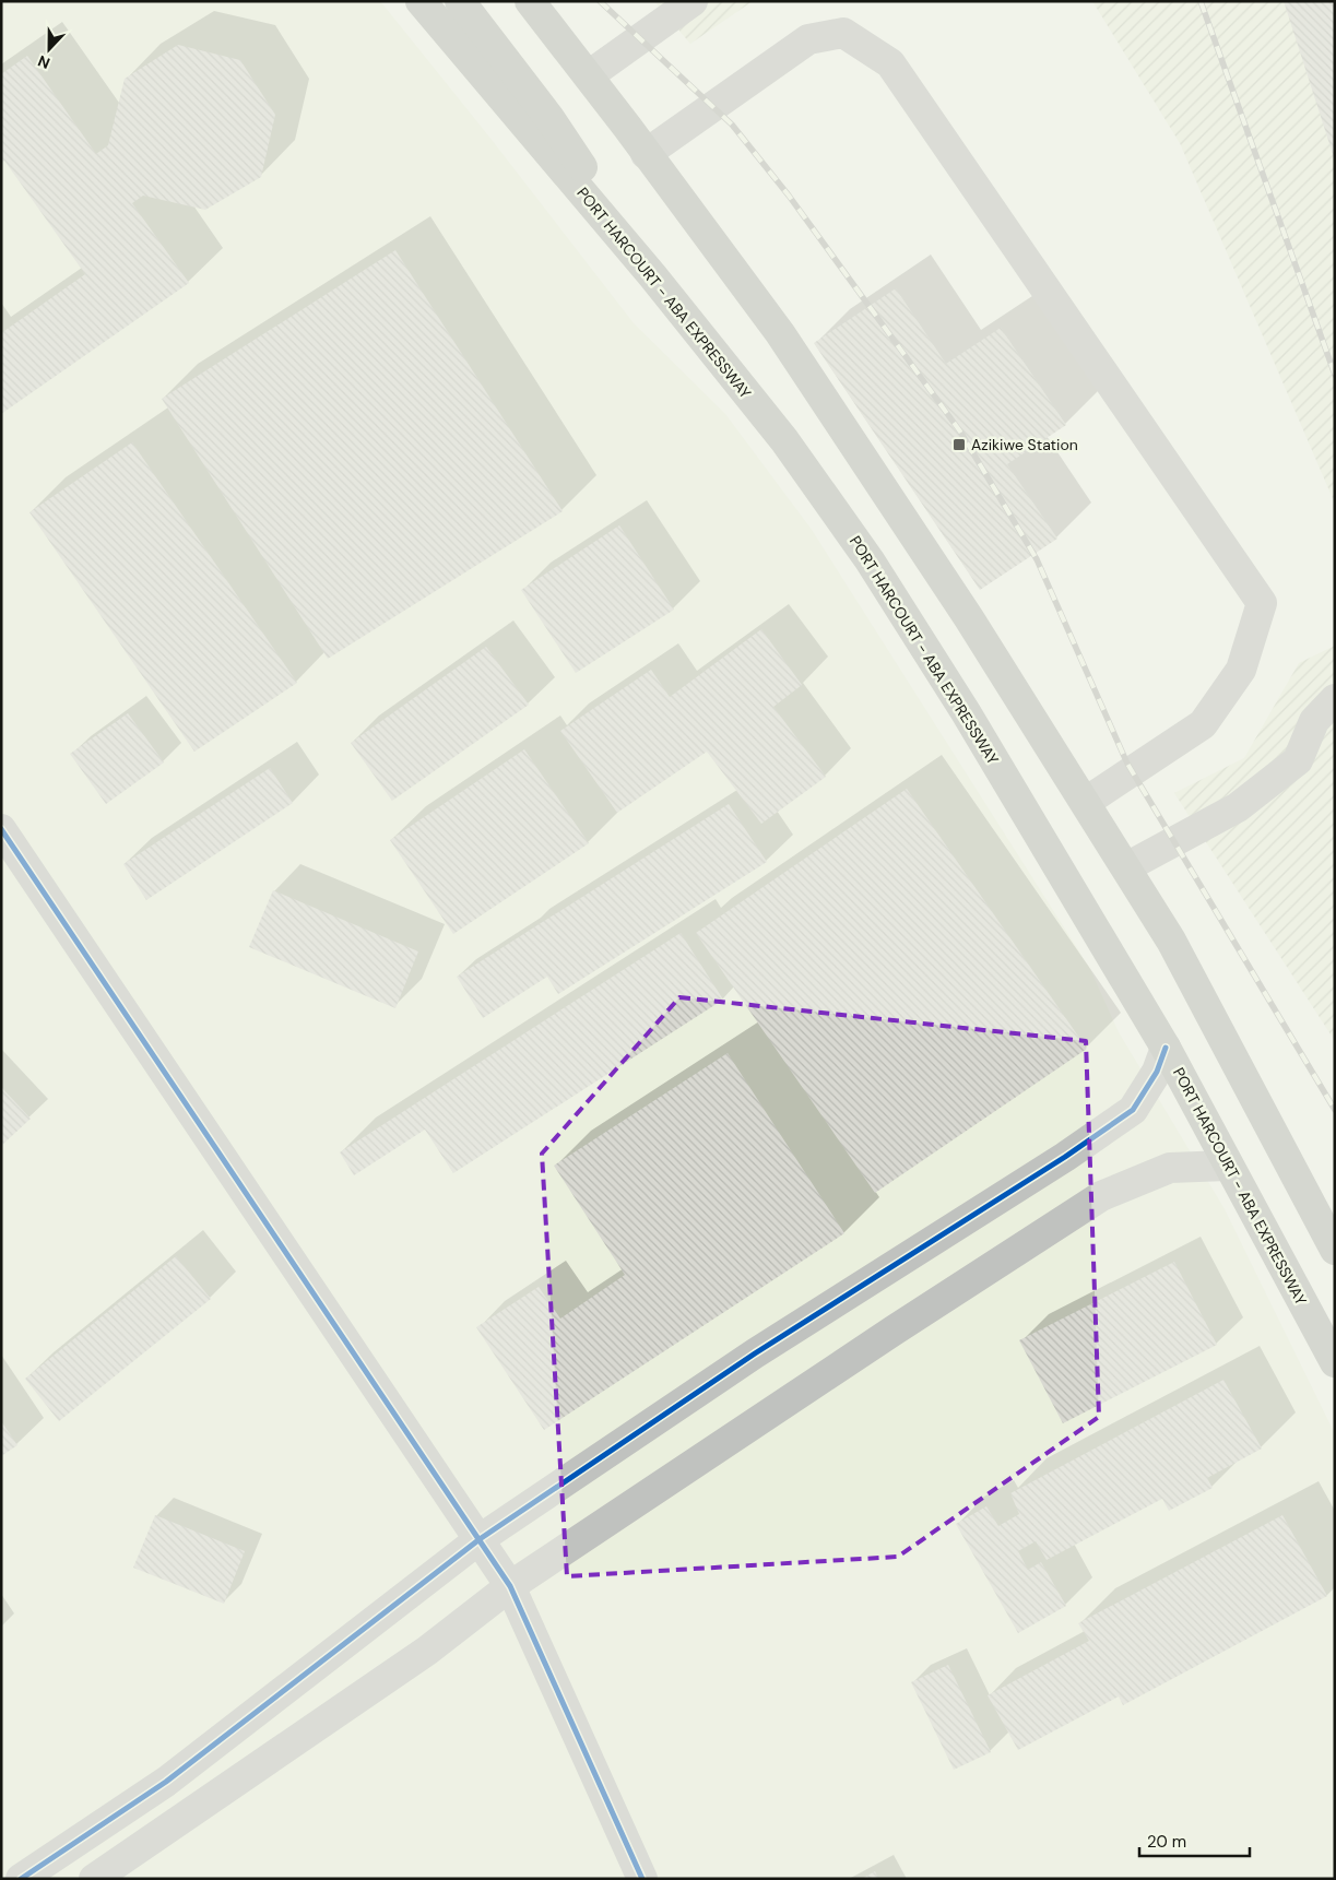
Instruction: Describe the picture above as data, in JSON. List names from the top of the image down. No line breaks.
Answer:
{"streets":{"highway":["PORT HARCOURT - ABA EXPRESSWAY"]},"places":{"transit":["Azikiwe Station"]},"scale_bar":"20 m","north":"bottom"}
